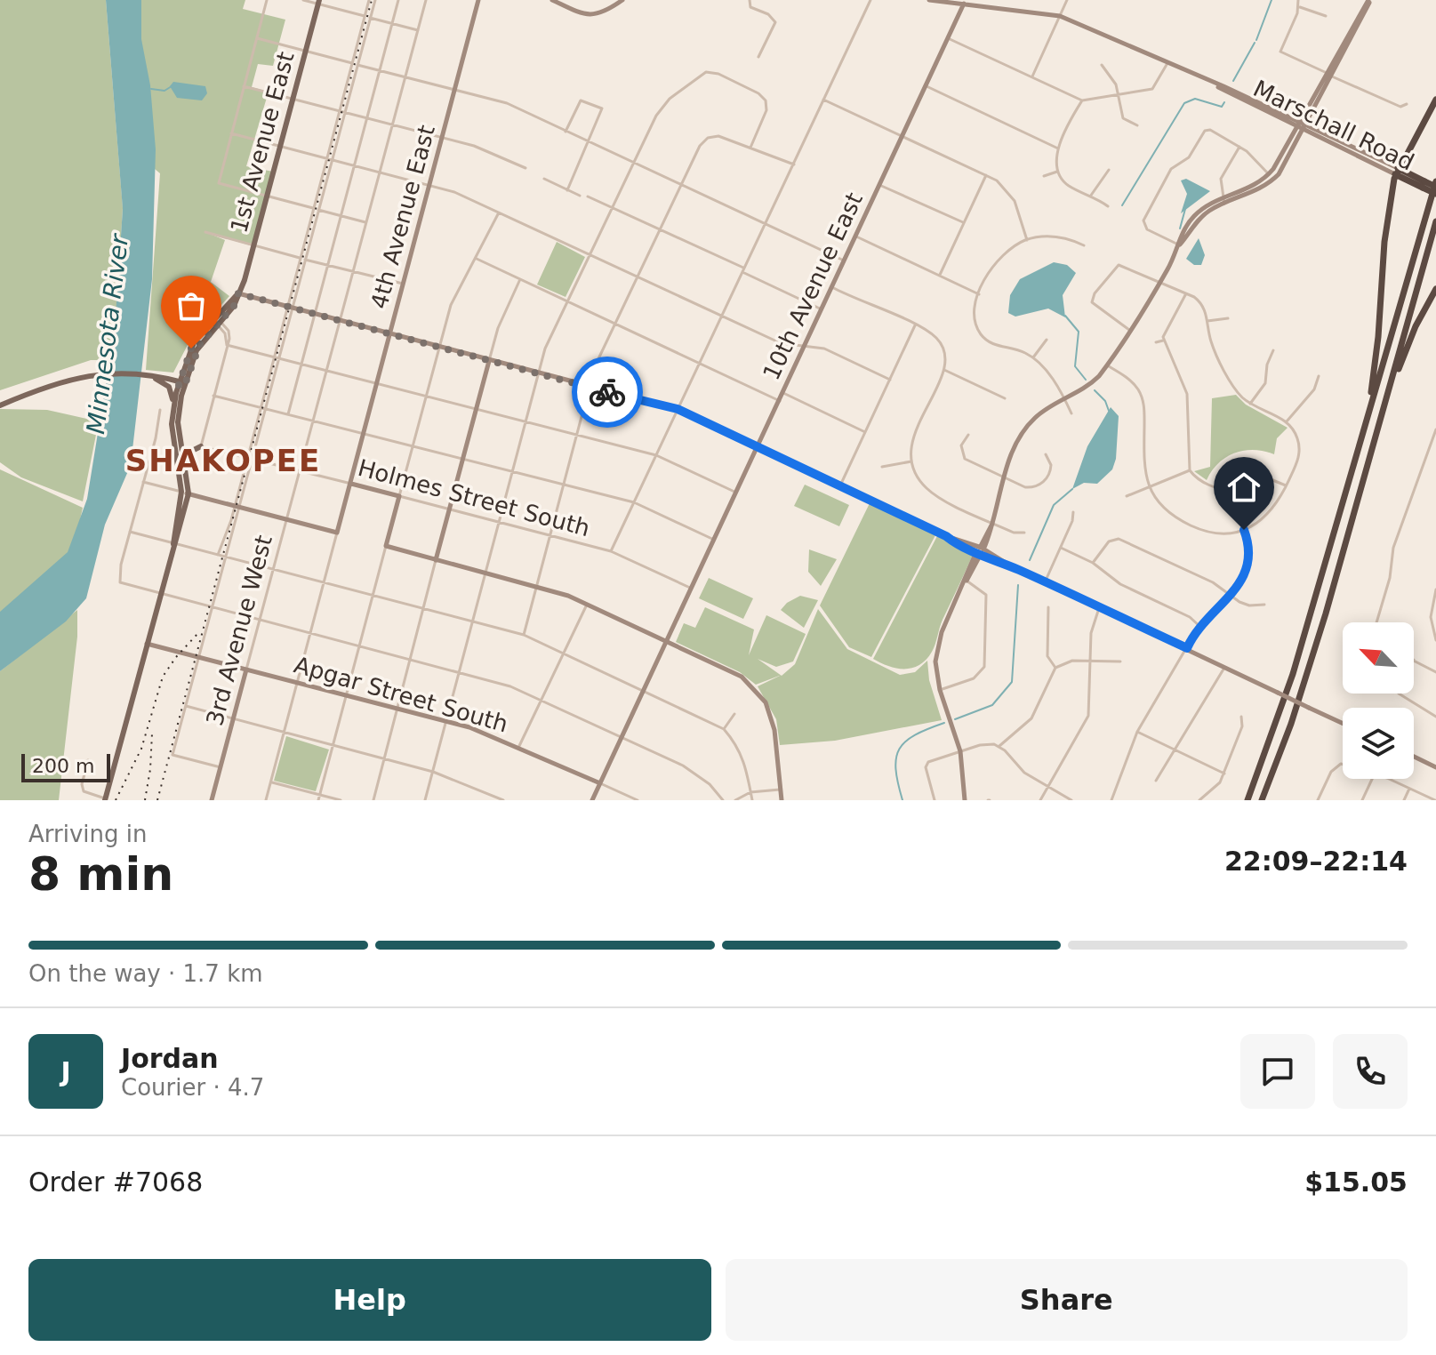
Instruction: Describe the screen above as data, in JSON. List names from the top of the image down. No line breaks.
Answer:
{"streets":{"highway":["Marschall Road"],"main road":["1st Avenue East"],"street":["4th Avenue East","10th Avenue East","Holmes Street South","3rd Avenue West","Apgar Street South"]},"crossings":[["Marschall Road","10th Avenue East"],["1st Avenue East","Apgar Street South"],["4th Avenue East","Holmes Street South"],["10th Avenue East","Holmes Street South"],["10th Avenue East","Apgar Street South"],["Holmes Street South","3rd Avenue West"],["3rd Avenue West","Apgar Street South"]],"districts":["SHAKOPEE"],"water":["Minnesota River"],"scale_bar":"200 m","north":"top left","page":{"scale":"200 m","heading":["8 min","Arriving in","22:09–22:14"],"panel":["Jordan","Courier · 4.7","Order #7068","$15.05"],"bar":"On the way · 1.7 km","round":"J","buttons":["Help","Share"]}}
